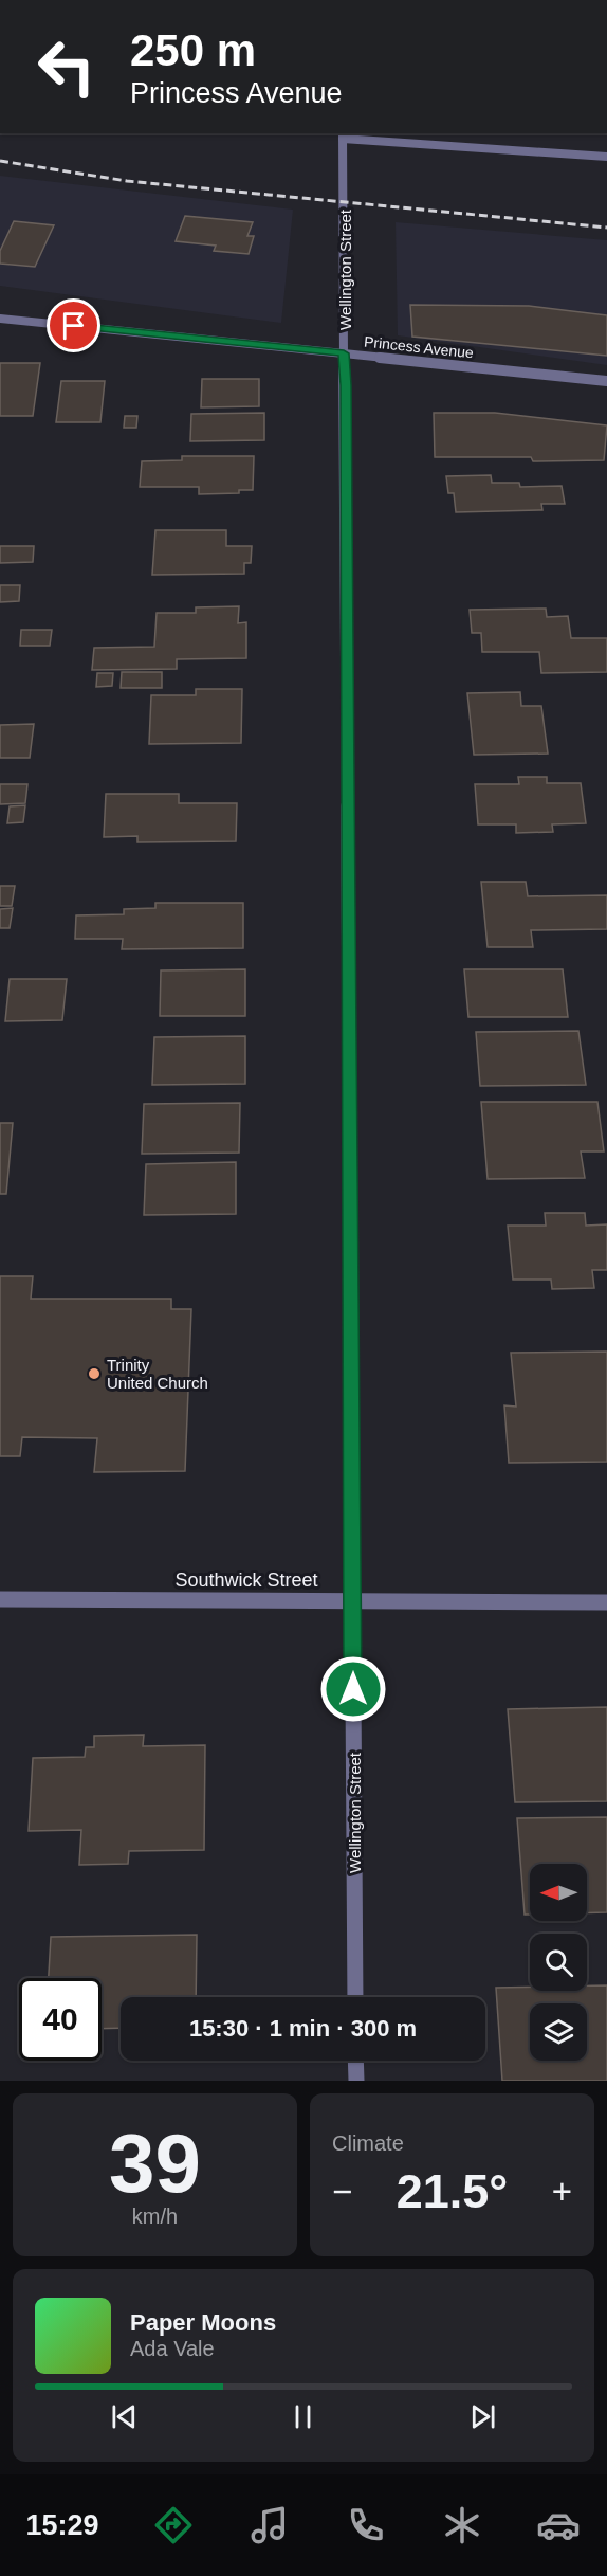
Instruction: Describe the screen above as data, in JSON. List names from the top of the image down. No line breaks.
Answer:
{"streets":{"street":["Wellington Street","Princess Avenue","Southwick Street"]},"crossings":[["Wellington Street","Princess Avenue"],["Wellington Street","Southwick Street"]],"places":["Trinity United Church"],"north":"left","page":{"turn":["250 m","Princess Avenue"],"limit":"40","trip":"15:30 · 1 min · 300 m","tile":[["39","km/h"],"Climate"],"heat":["−","21.5°","+"],"song":["Paper Moons","Ada Vale"],"tabs":"15:29"}}
